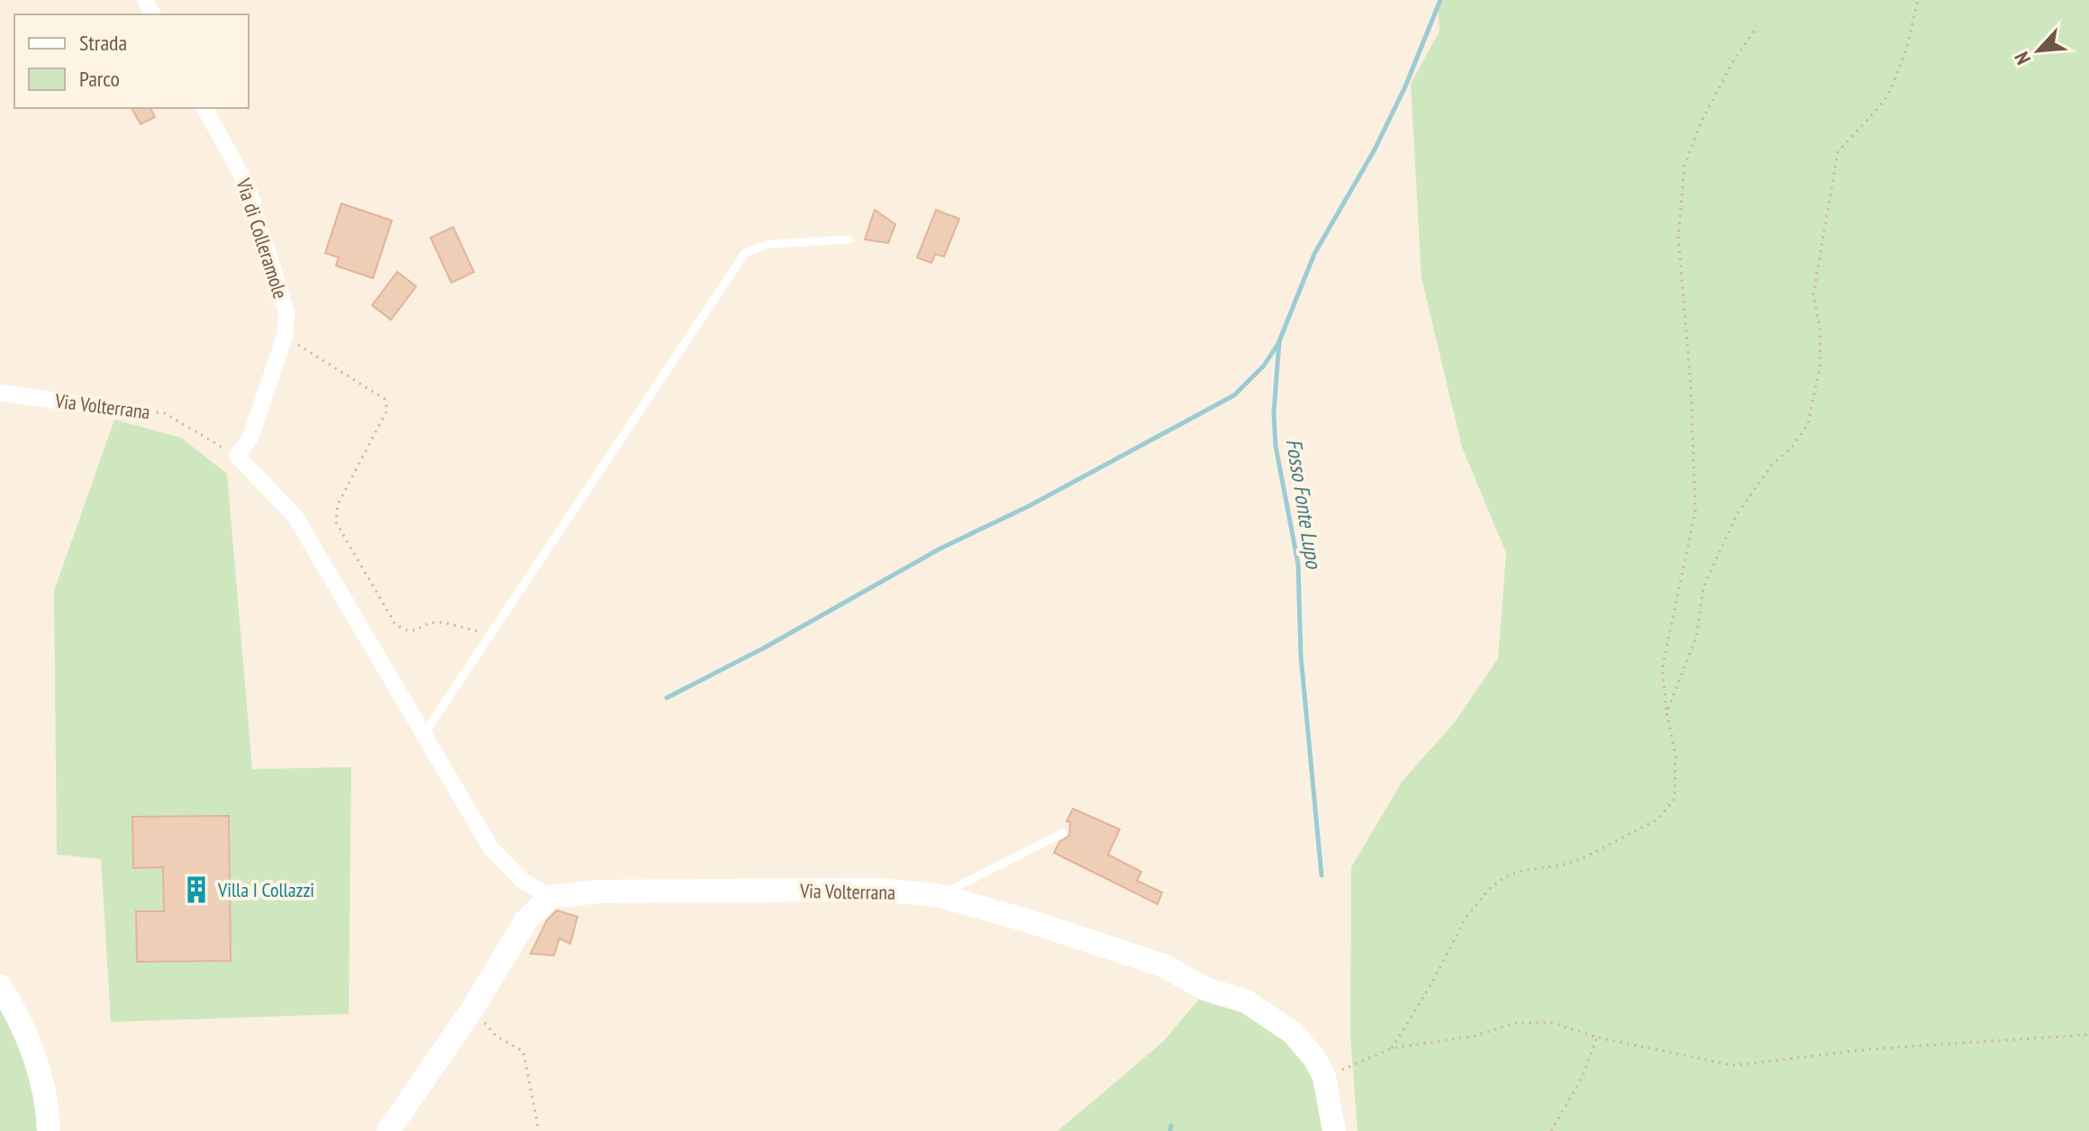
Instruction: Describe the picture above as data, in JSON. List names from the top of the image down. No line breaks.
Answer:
{"streets":{"main road":["Via Volterrana"],"street":["Via di Colleramole"]},"crossings":[["Via di Colleramole","Via Volterrana"]],"water":["Fosso Fonte Lupo"],"places":{"building":["Villa I Collazzi"]},"legend":["Strada","Parco"],"north":"bottom left"}
